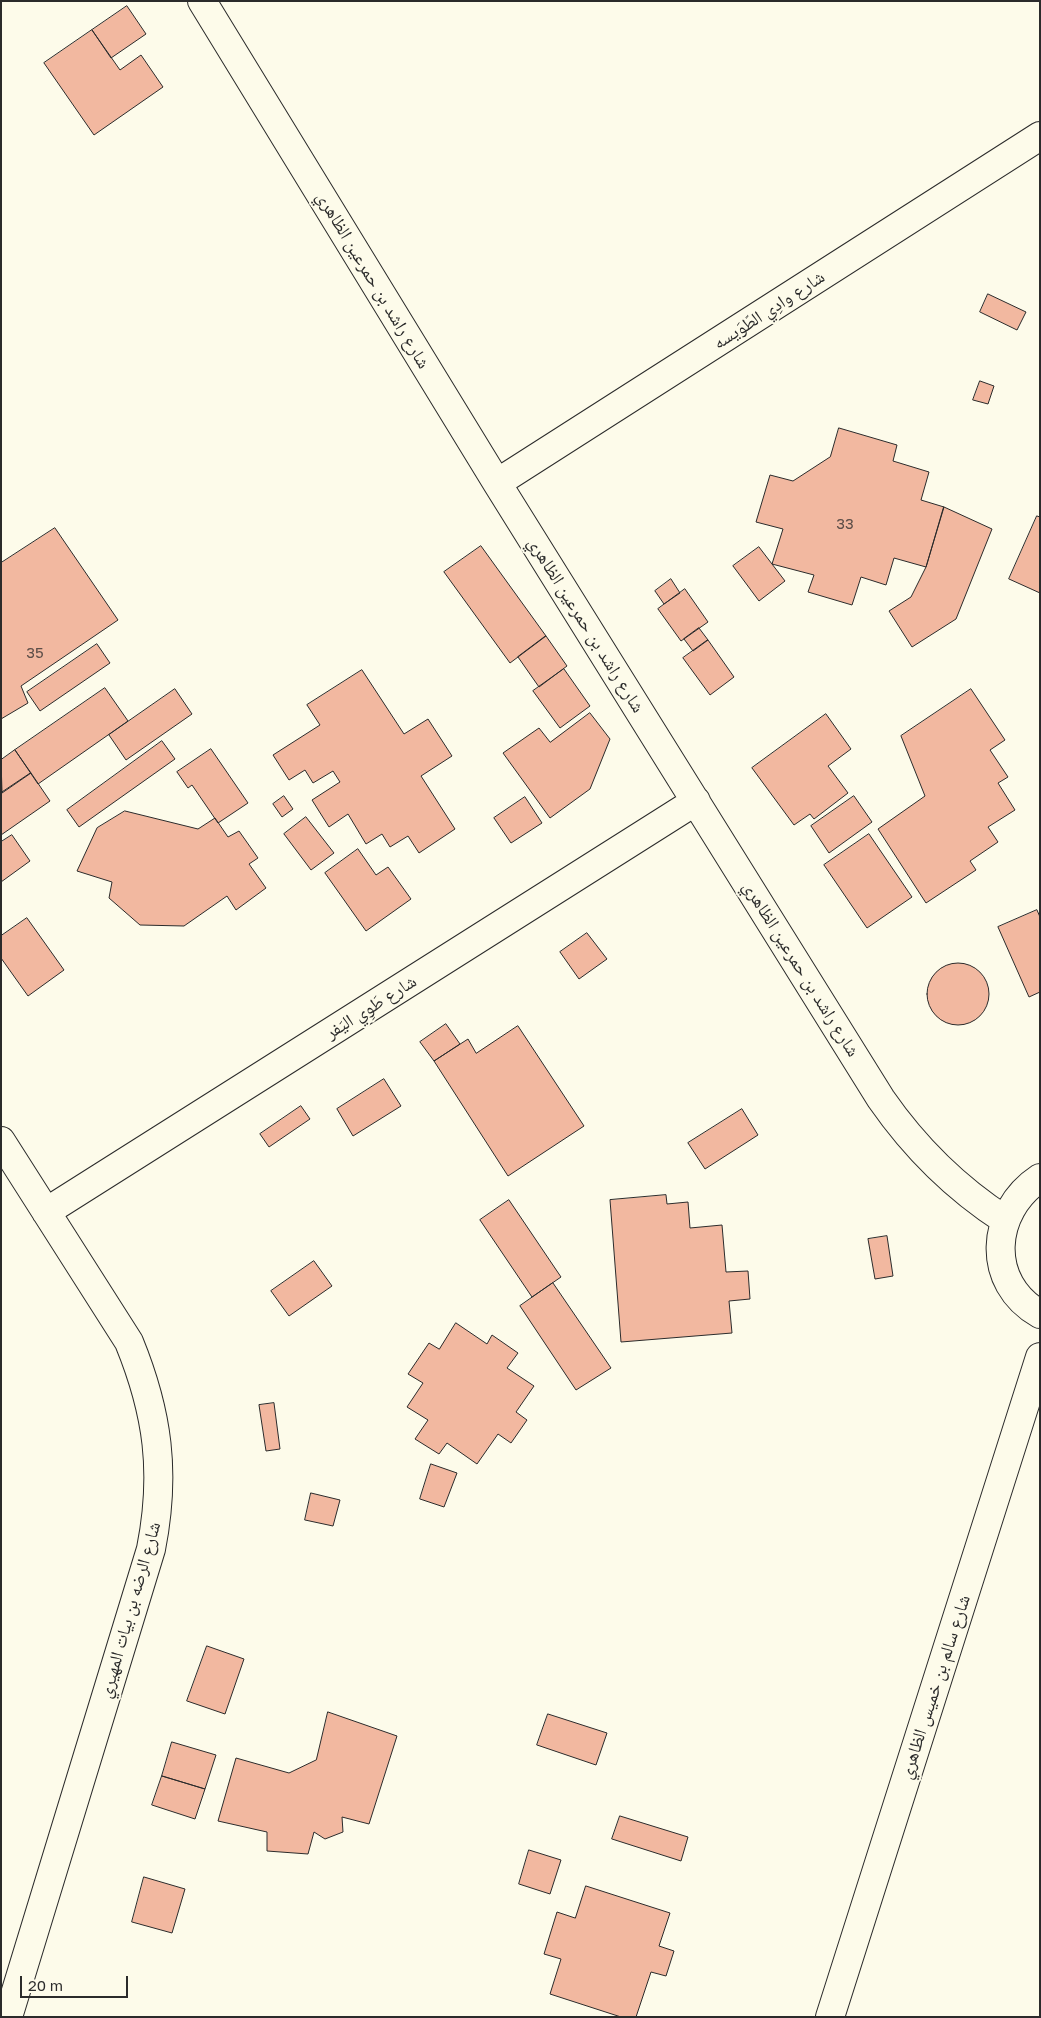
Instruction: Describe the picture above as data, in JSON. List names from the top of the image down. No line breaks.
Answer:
{"streets":{"street":["شارع راشد بن حمرعين الظاهري","شارع وادِي الطّوَيسه","شارع طَوِي اليَفر","شارع الرضه بن بيات المهيري","شارع سالم بن خميس الظاهري"]},"crossings":[["شارع راشد بن حمرعين الظاهري","شارع وادِي الطّوَيسه"],["شارع راشد بن حمرعين الظاهري","شارع طَوِي اليَفر"],["شارع طَوِي اليَفر","شارع الرضه بن بيات المهيري"]],"house_numbers":["33","35"],"scale_bar":"20 m"}
